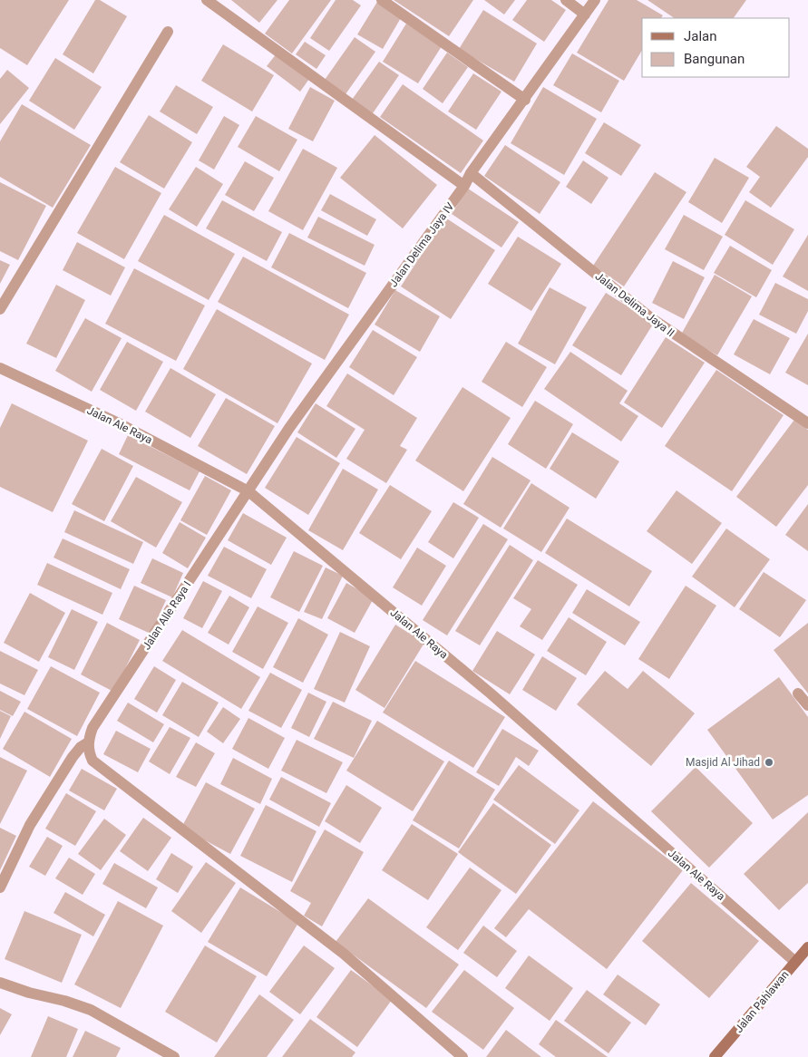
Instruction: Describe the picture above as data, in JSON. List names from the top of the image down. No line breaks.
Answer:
{"streets":{"main road":["Jalan Pahlawan"],"street":["Jalan Delima Jaya IV","Jalan Delima Jaya II","Jalan Ale Raya","Jalan Alle Raya I"]},"crossings":[["Jalan Delima Jaya IV","Jalan Delima Jaya II"],["Jalan Delima Jaya IV","Jalan Ale Raya"],["Jalan Delima Jaya IV","Jalan Alle Raya I"],["Jalan Ale Raya","Jalan Alle Raya I"],["Jalan Ale Raya","Jalan Pahlawan"]],"places":["Masjid Al Jihad"],"legend":["Jalan","Bangunan"]}
